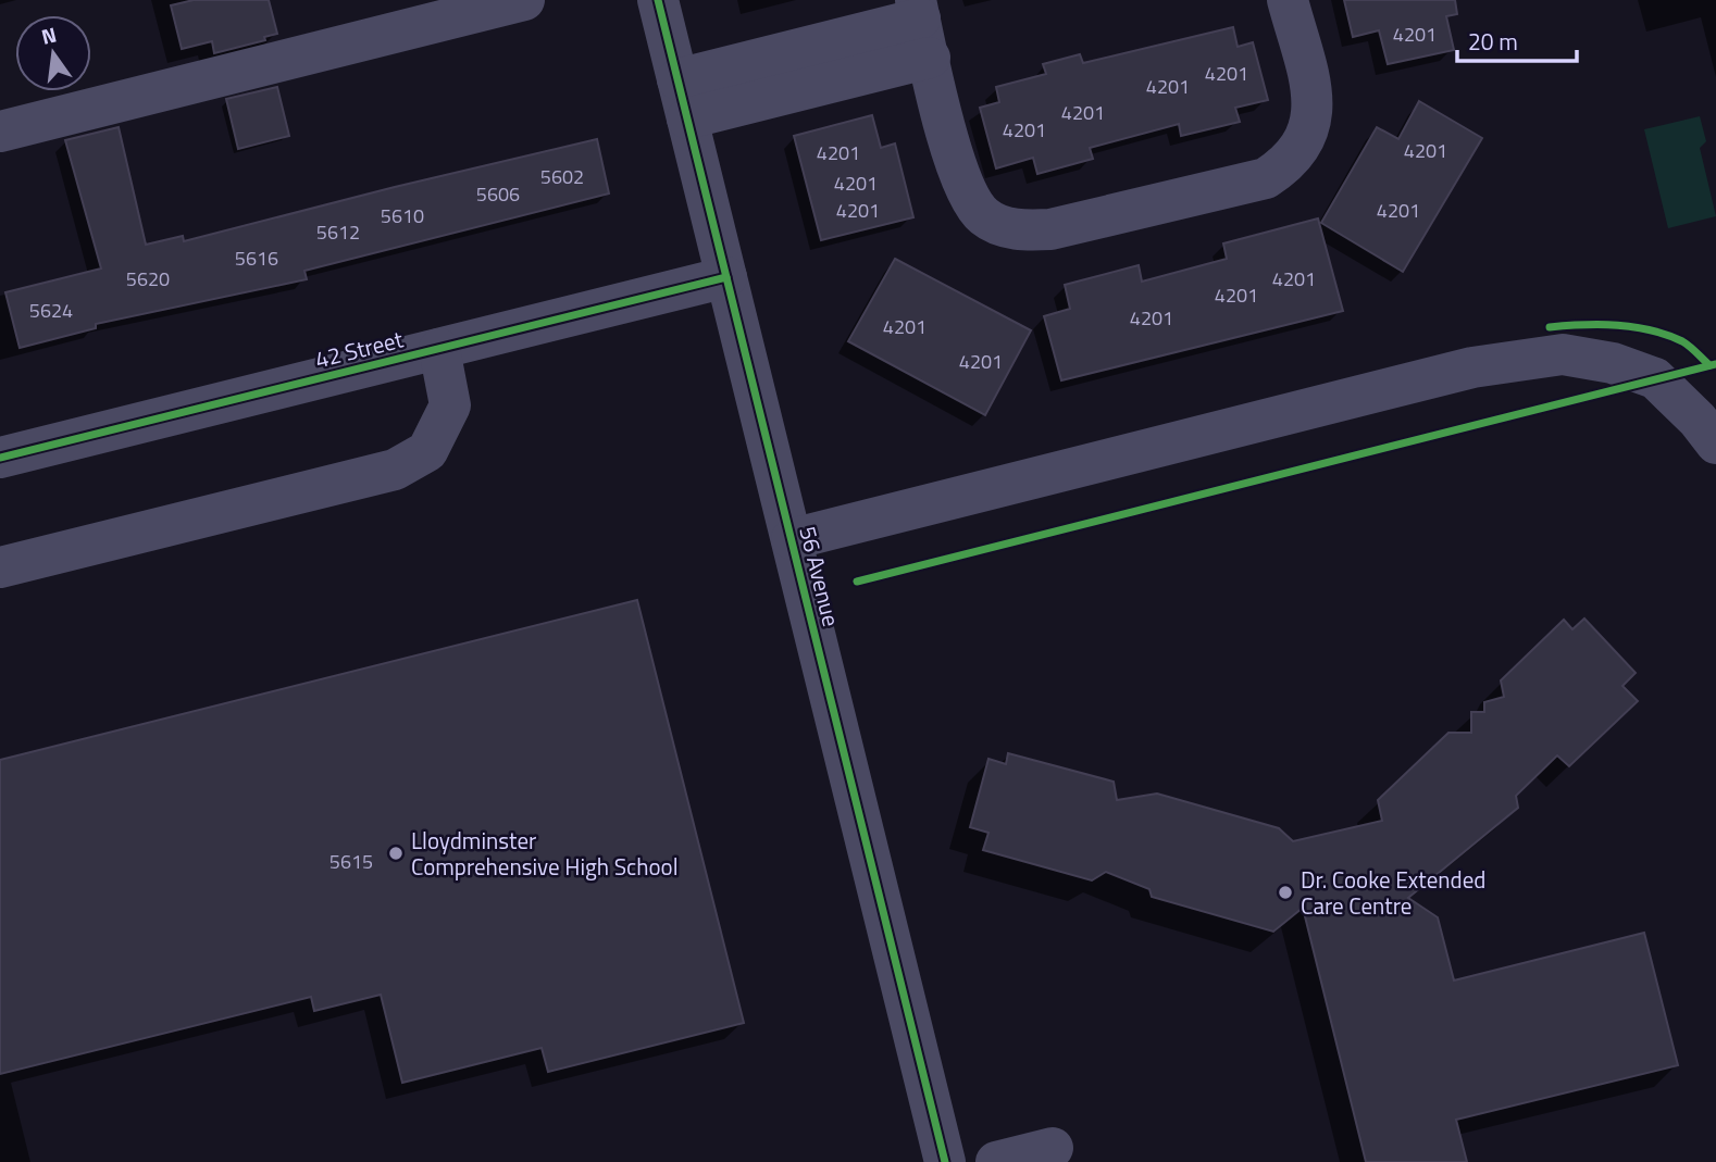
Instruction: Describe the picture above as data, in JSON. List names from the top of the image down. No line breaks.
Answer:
{"streets":{"street":["42 Street","56 Avenue"]},"crossings":[["42 Street","56 Avenue"]],"places":["Lloydminster Comprehensive High School","Dr. Cooke Extended Care Centre"],"house_numbers":["4201","4201","4201","4201","4201","4201","4201","5602","4201","5606","4201","4201","5610","5612","5616","5620","4201","4201","5624","4201","4201","4201","5615"],"scale_bar":"20 m","north":"top"}
